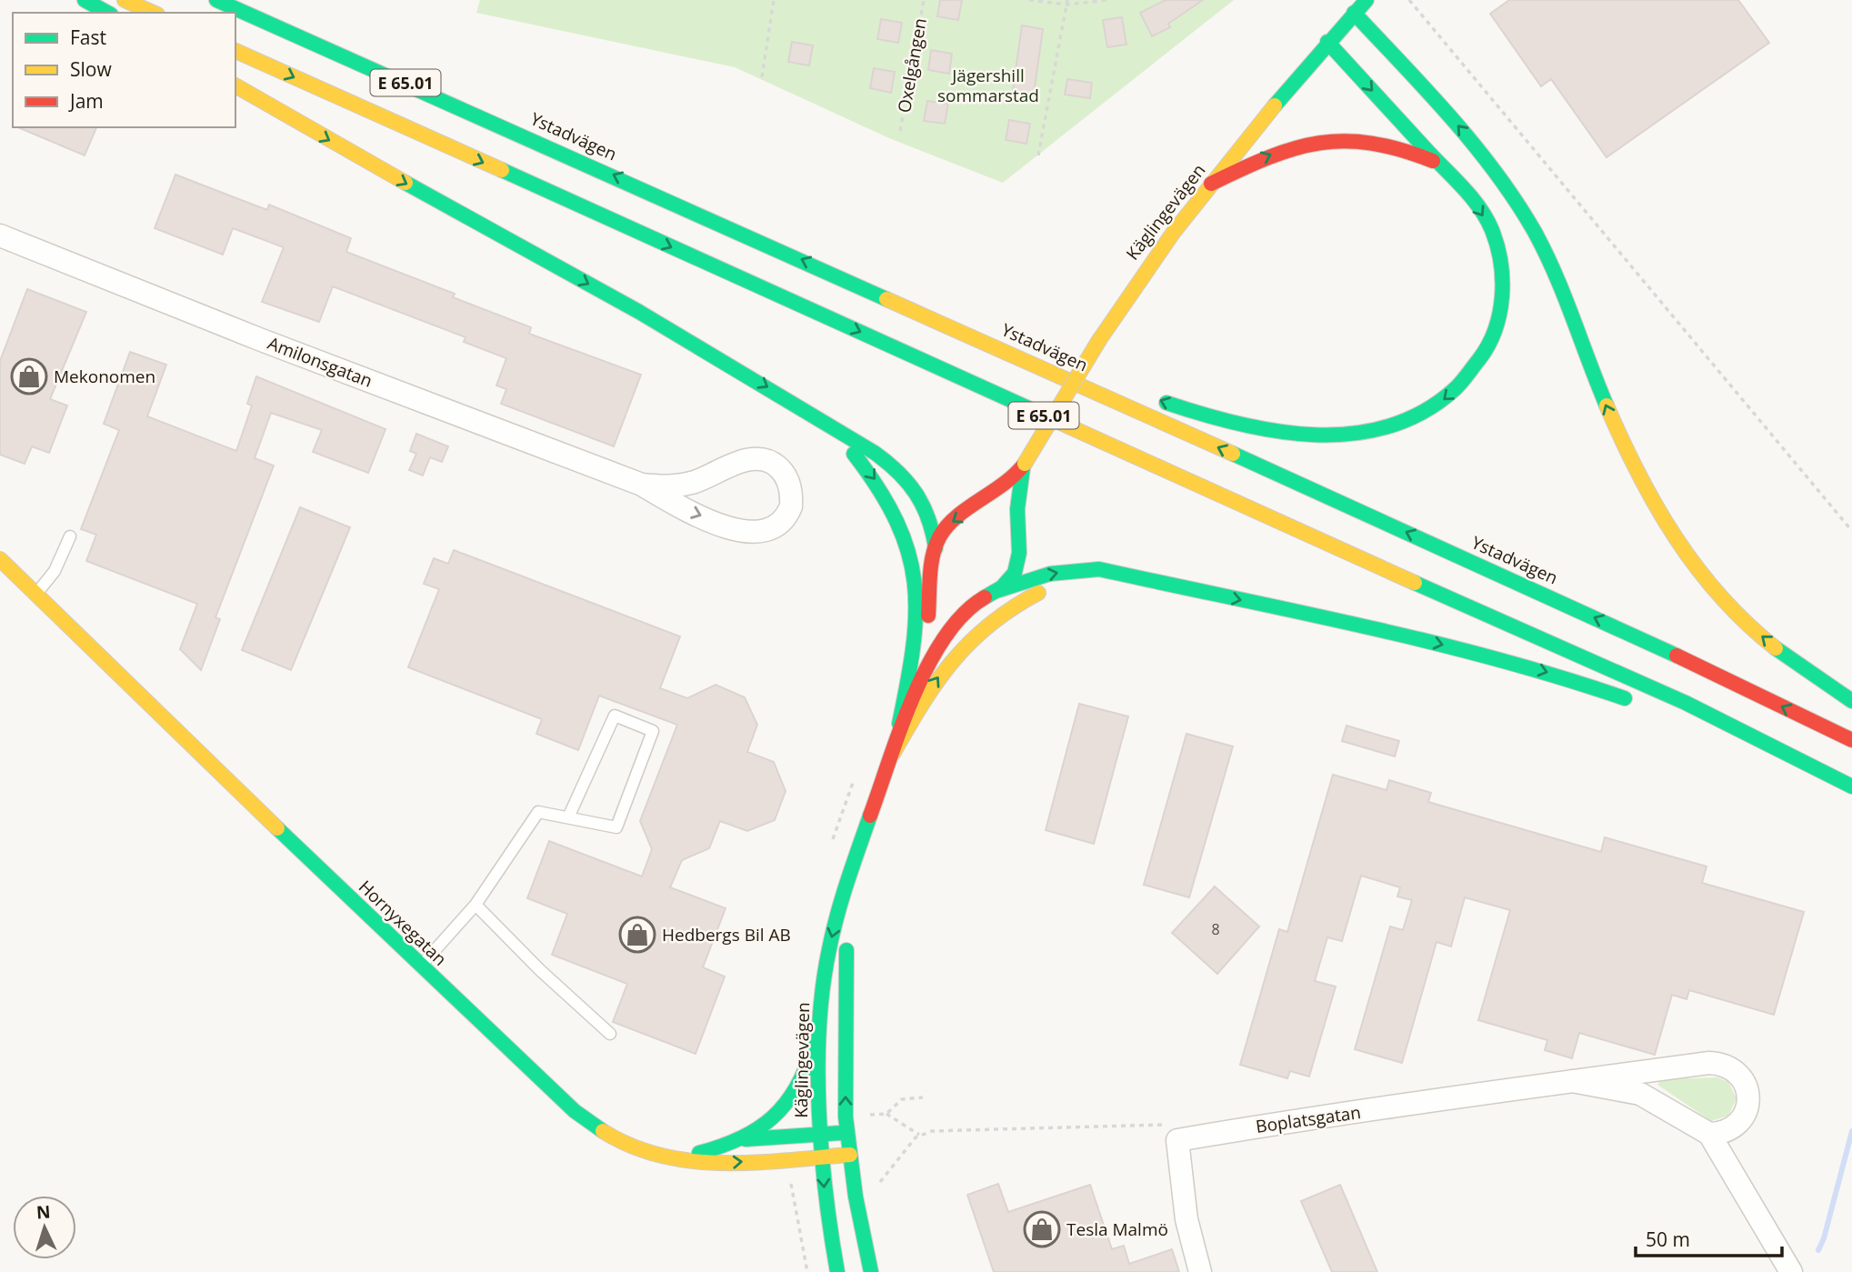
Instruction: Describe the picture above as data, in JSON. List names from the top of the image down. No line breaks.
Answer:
{"streets":{"main road":["E 65.01","Ystadvägen","Käglingevägen","Hornyxegatan"],"street":["Amilonsgatan","Boplatsgatan"],"path":["Oxelgången"]},"crossings":[["Käglingevägen","Hornyxegatan"]],"parks":["Jägershill sommarstad"],"places":{"shop":["Mekonomen","Hedbergs Bil AB","Tesla Malmö"]},"house_numbers":["8"],"legend":["Fast","Slow","Jam"],"scale_bar":"50 m","north":"top"}
